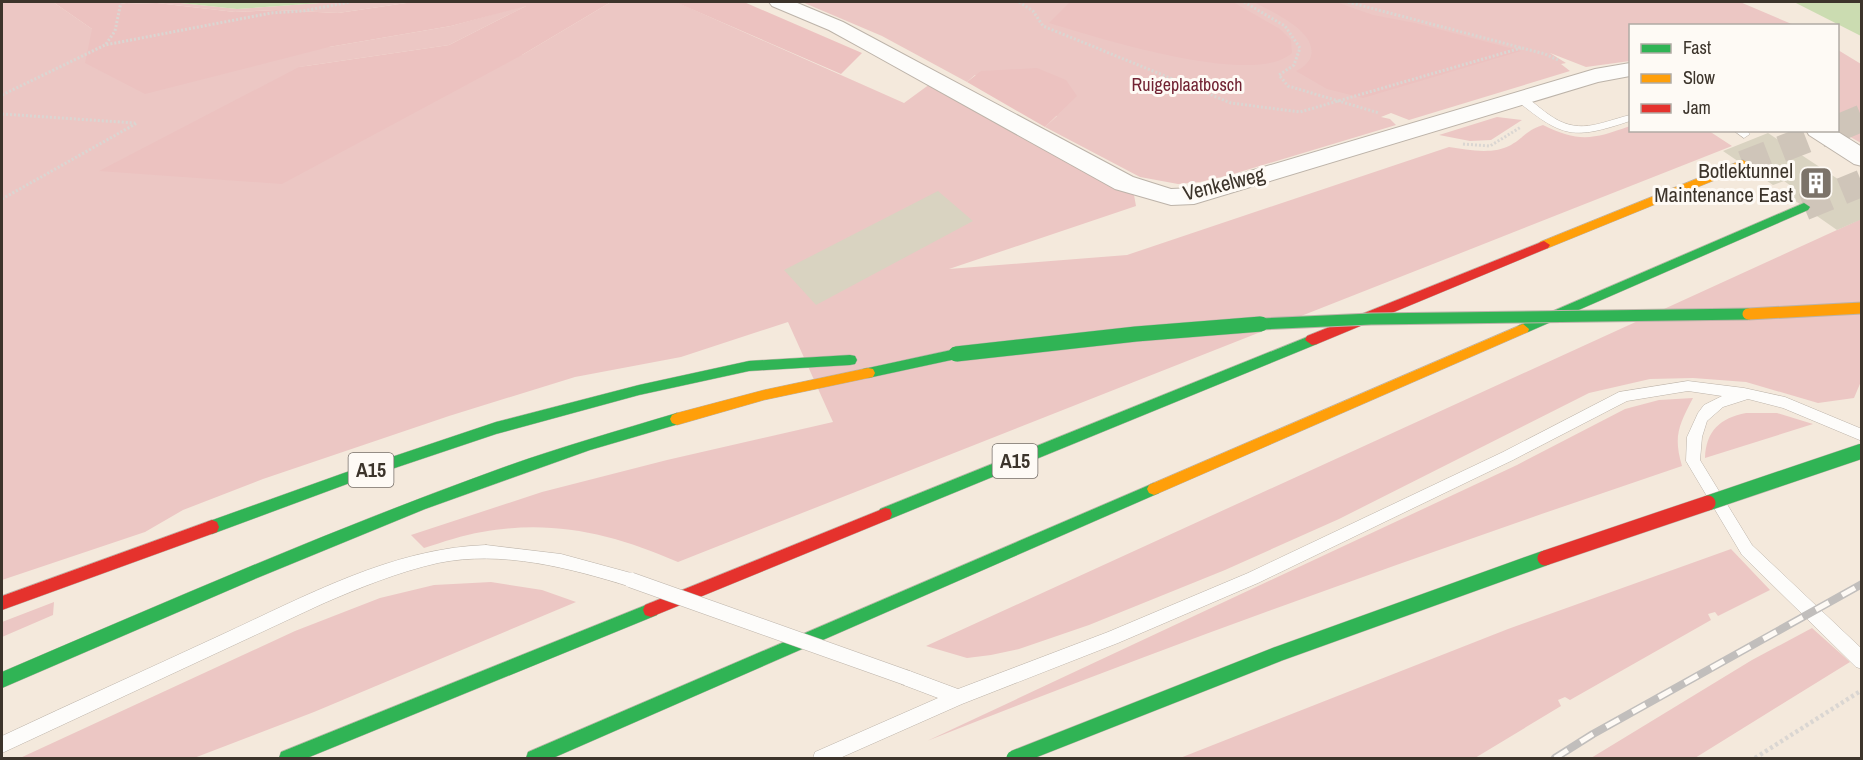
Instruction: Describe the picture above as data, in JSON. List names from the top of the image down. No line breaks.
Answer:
{"streets":{"highway":["A15"],"street":["Venkelweg"]},"parks":["Ruigeplaatbosch"],"places":{"building":["Botlektunnel Maintenance East"]},"legend":["Fast","Slow","Jam"]}
